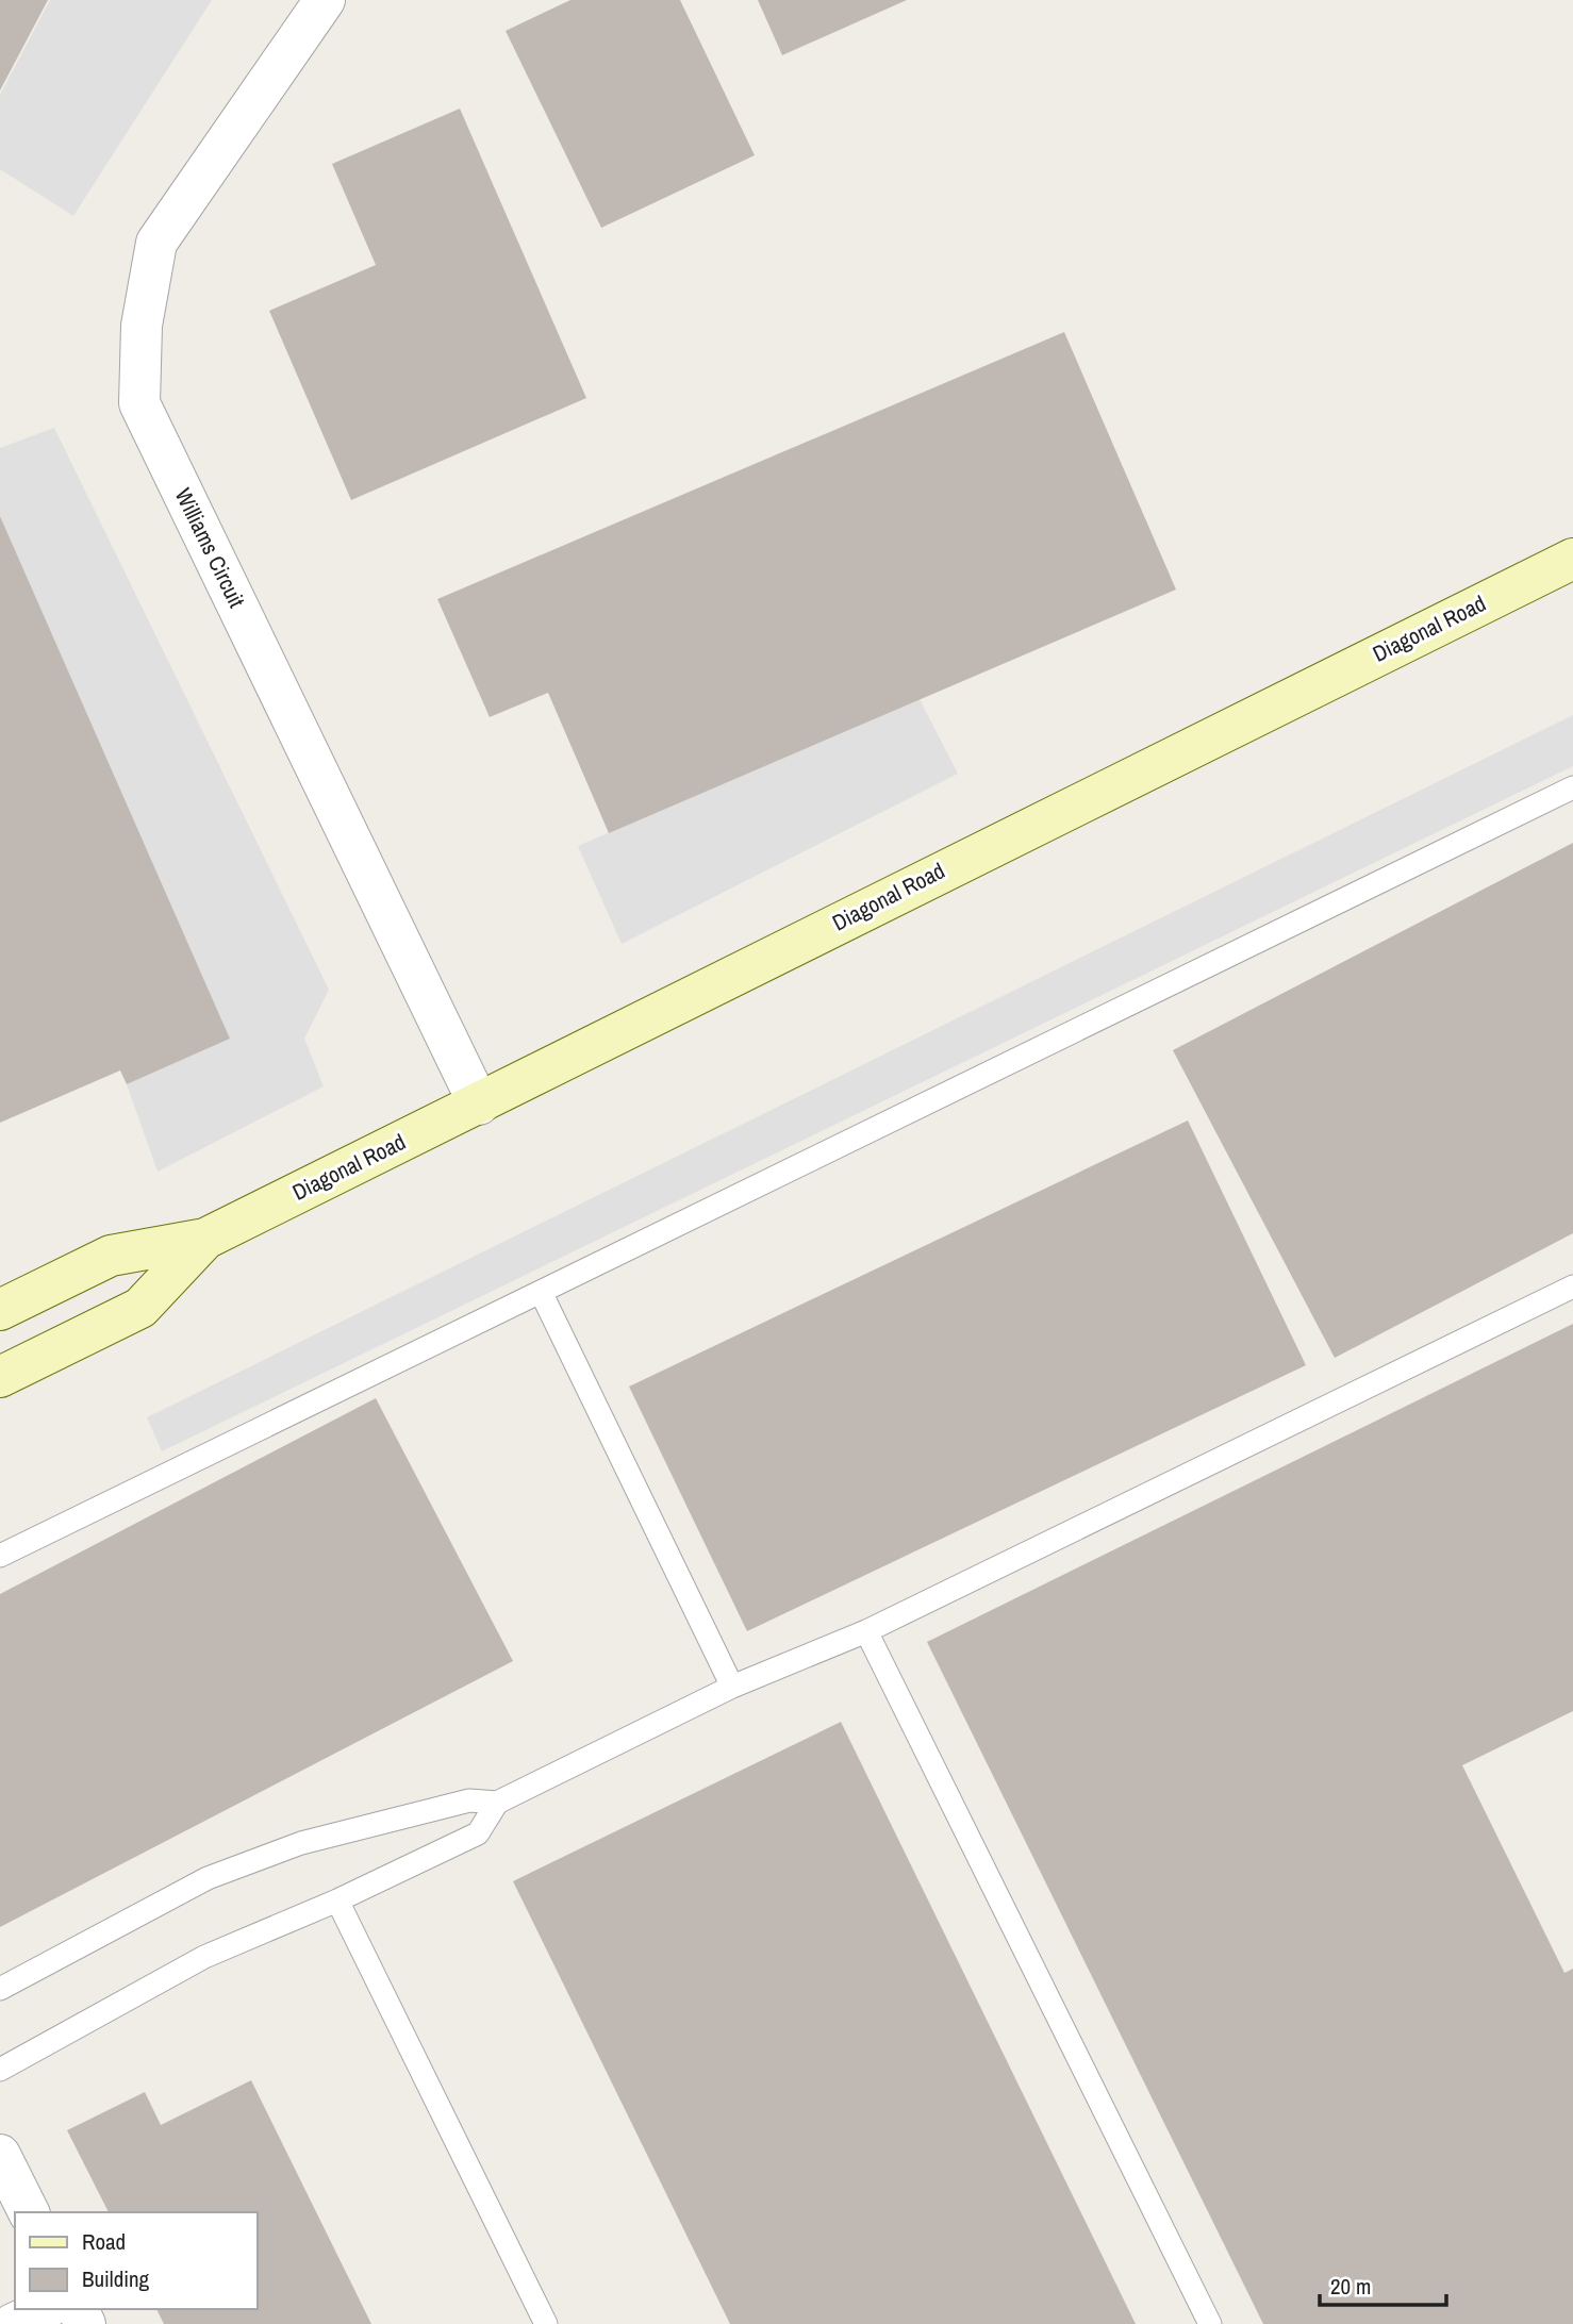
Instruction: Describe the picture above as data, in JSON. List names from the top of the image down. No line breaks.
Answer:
{"streets":{"street":["Williams Circuit","Diagonal Road"]},"crossings":[["Williams Circuit","Diagonal Road"]],"legend":["Road","Building"],"scale_bar":"20 m"}
